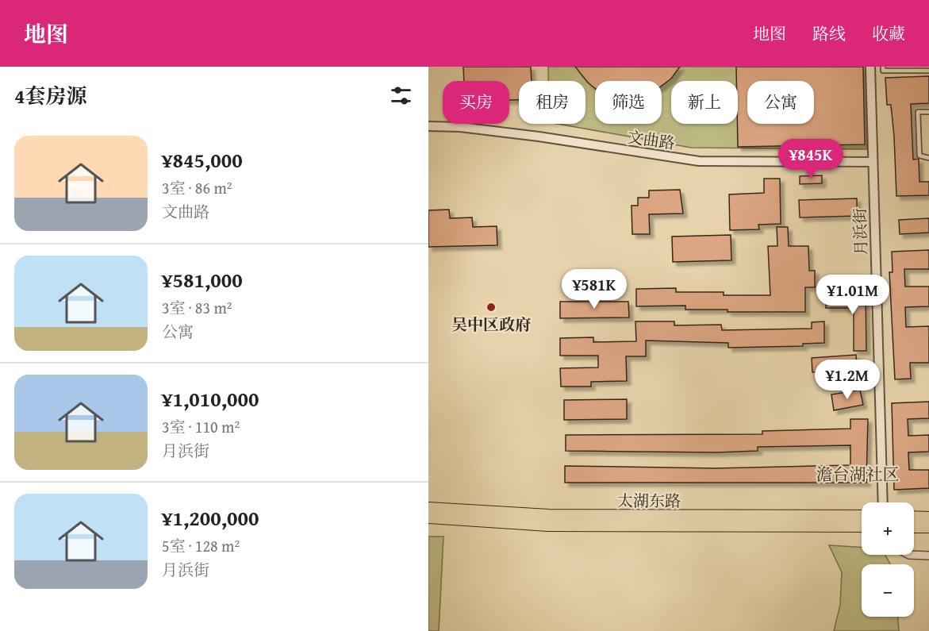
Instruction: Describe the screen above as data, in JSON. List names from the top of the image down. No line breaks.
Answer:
{"streets":{"main road":["太湖东路"],"street":["文曲路","月浜街"]},"crossings":[["文曲路","月浜街"]],"districts":["澹台湖社区"],"places":["吴中区政府"],"page":{"header":"地图","nav":["地图","路线","收藏"],"heading":"4套房源","chip":["买房","租房","筛选","新上","公寓"],"list":[{"name":"¥845,000","note":"3室 · 86 m² · 文曲路"},{"name":"¥581,000","note":"3室 · 83 m² · 公寓"},{"name":"¥1,010,000","note":"3室 · 110 m² · 月浜街"},{"name":"¥1,200,000","note":"5室 · 128 m² · 月浜街"}],"price":["¥845K","¥581K","¥1.01M","¥1.2M"],"map_buttons":["+","−"]}}
